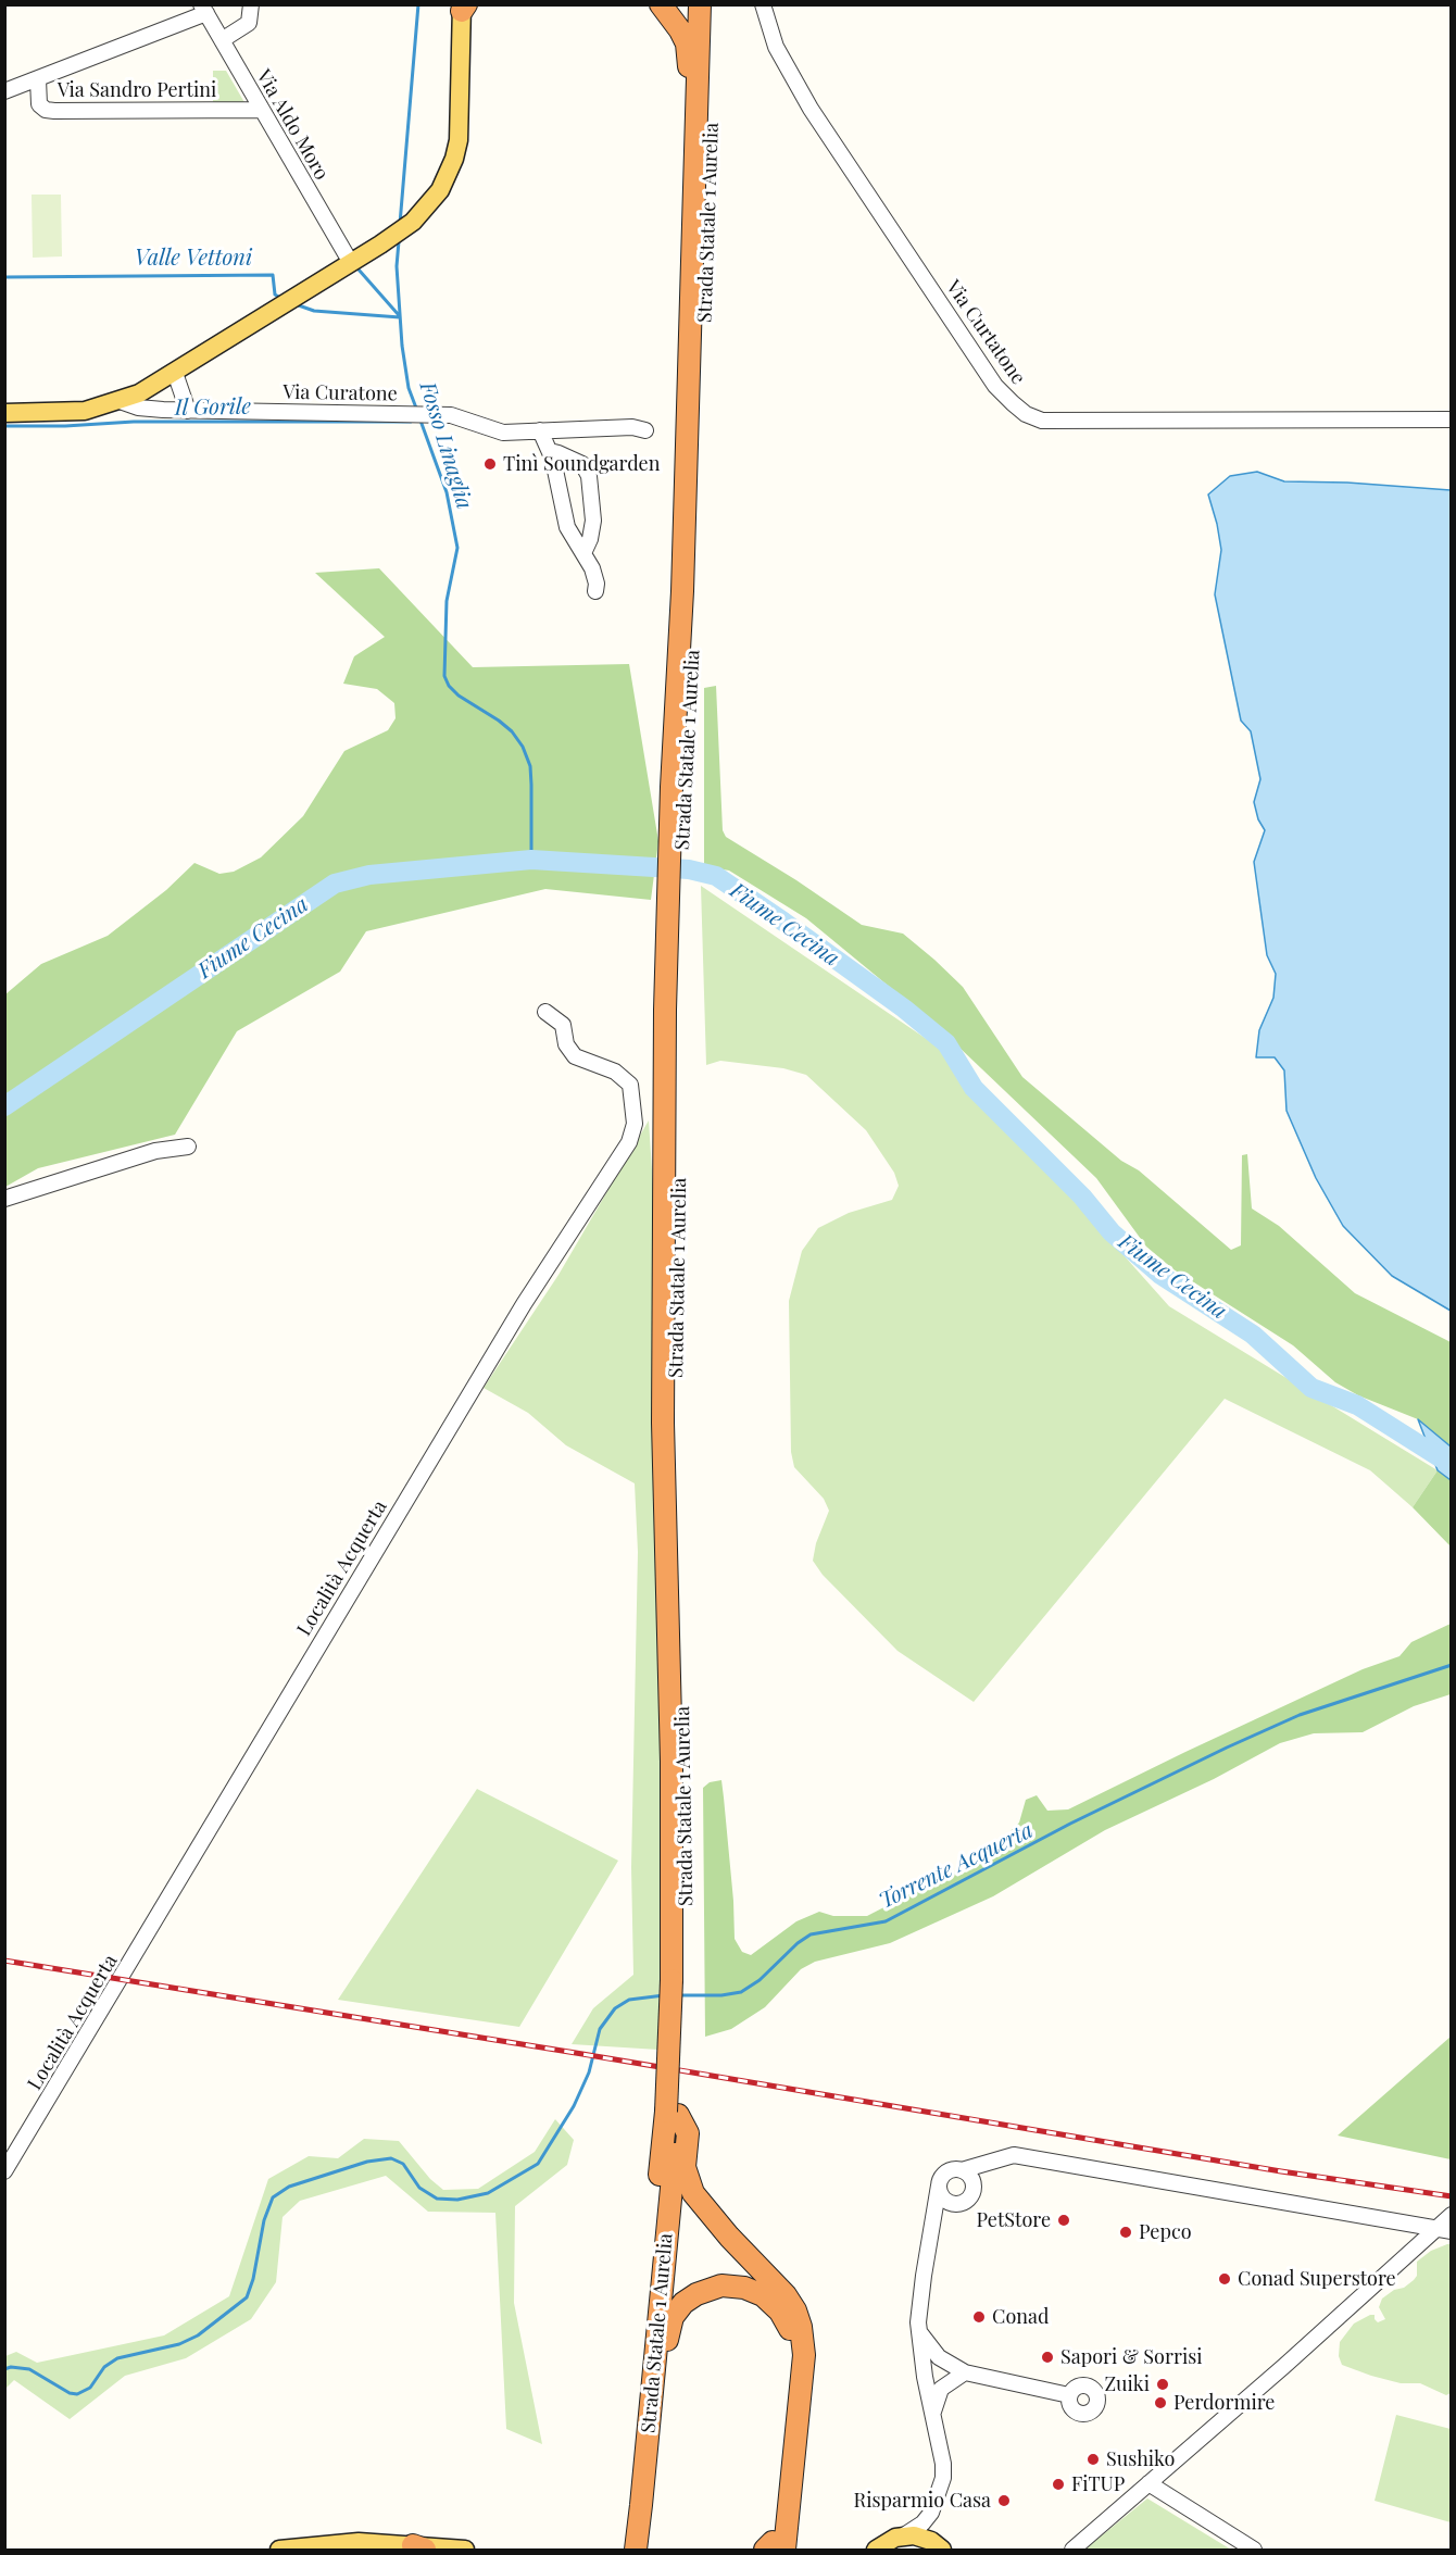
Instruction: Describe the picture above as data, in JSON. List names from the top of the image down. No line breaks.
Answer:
{"streets":{"highway":["Strada Statale 1 Aurelia"],"street":["Via Sandro Pertini","Via Aldo Moro","Via Curtatone","Via Curatone","Località Acquerta"]},"crossings":[["Via Sandro Pertini","Via Aldo Moro"]],"water":["Valle Vettoni","Il Gorile","Fosso Linaglia","Fiume Cecina","Torrente Acquerta"],"places":["Tinì Soundgarden","PetStore","Pepco","Conad Superstore","Conad","Sapori & Sorrisi","Zuiki","Perdormire","Sushiko","FiTUP","Risparmio Casa"]}
